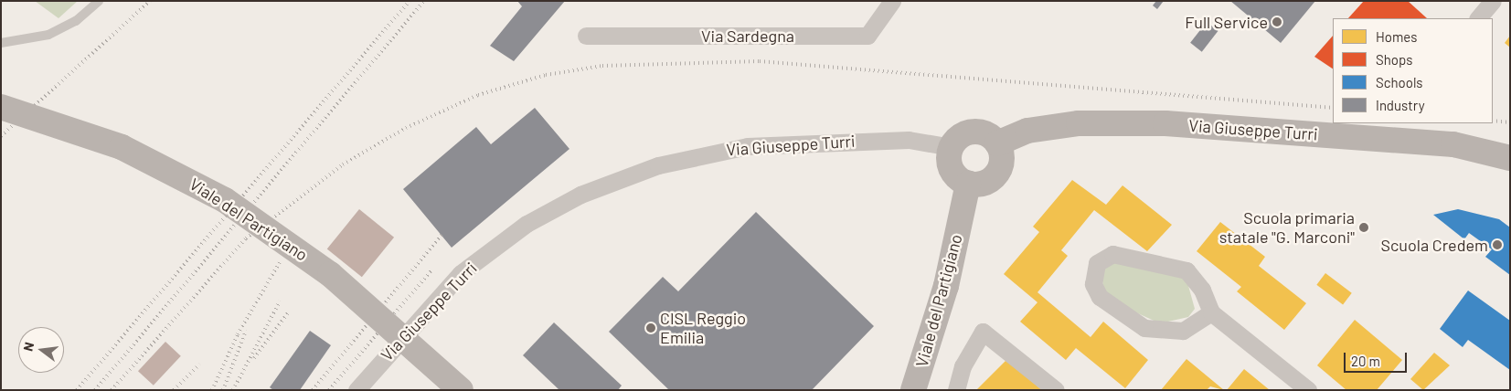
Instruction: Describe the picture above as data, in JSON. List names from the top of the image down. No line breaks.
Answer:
{"streets":{"street":["Via Sardegna","Via Giuseppe Turri","Viale del Partigiano"]},"crossings":[["Via Giuseppe Turri","Viale del Partigiano"]],"places":["Full Service","Scuola primaria statale \"G. Marconi\"","Scuola Credem","CISL Reggio Emilia"],"legend":["Homes","Shops","Schools","Industry"],"scale_bar":"20 m","north":"left"}
